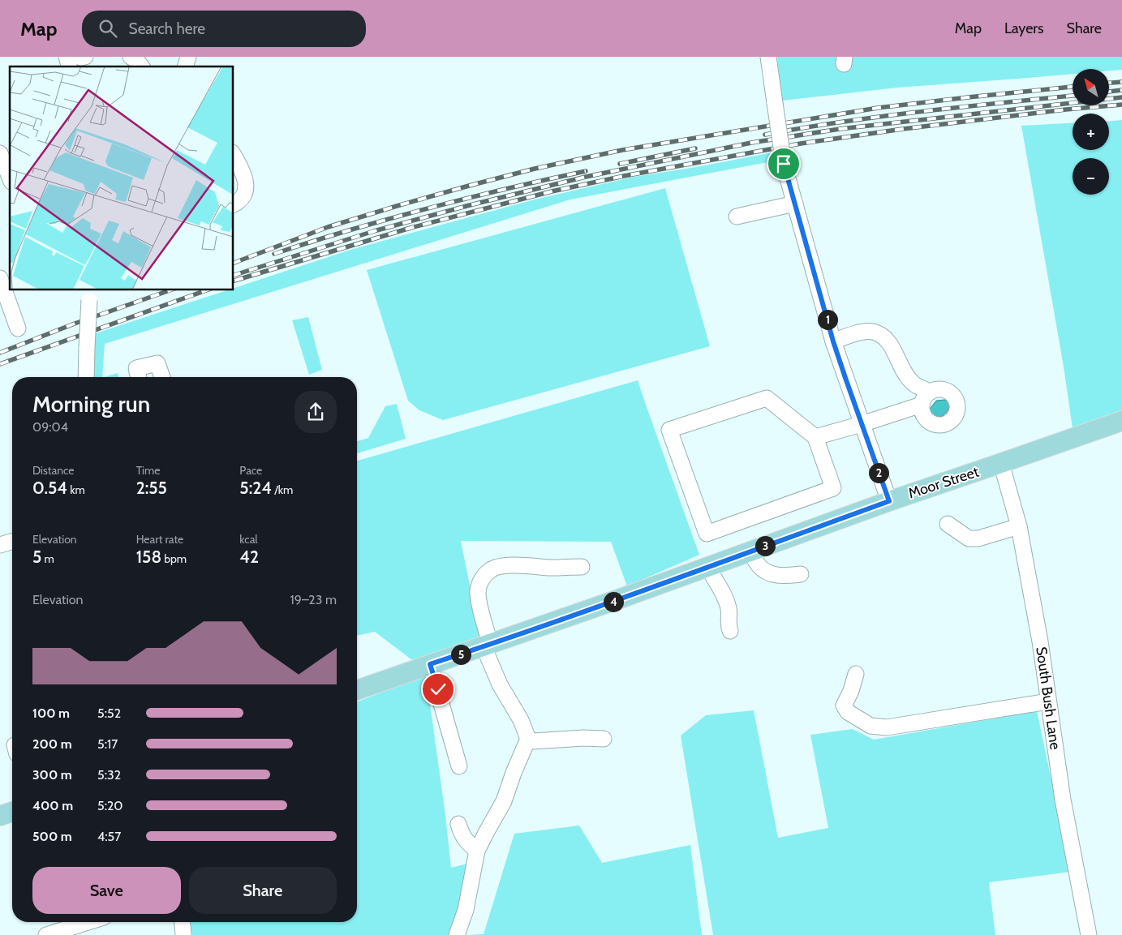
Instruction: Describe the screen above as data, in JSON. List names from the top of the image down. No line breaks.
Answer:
{"streets":{"main road":["Moor Street"],"street":["South Bush Lane"]},"crossings":[["Moor Street","South Bush Lane"]],"north":"top left","page":{"header":"Map","search":"Search here","nav":["Map","Layers","Share"],"map_buttons":["+","−"],"pins":["1","2","3","4","5"],"heading":["Morning run","09:04"],"stats":[["Distance","0.54 km"],["Time","2:55"],["Pace","5:24 /km"],["Elevation","5 m"],["Heart rate","158 bpm"],["kcal","42"]],"chart":["Elevation","19–23 m"],"list":[{"name":"100 m","note":"5:52"},{"name":"200 m","note":"5:17"},{"name":"300 m","note":"5:32"},{"name":"400 m","note":"5:20"},{"name":"500 m","note":"4:57"}],"buttons":["Save","Share"]}}
